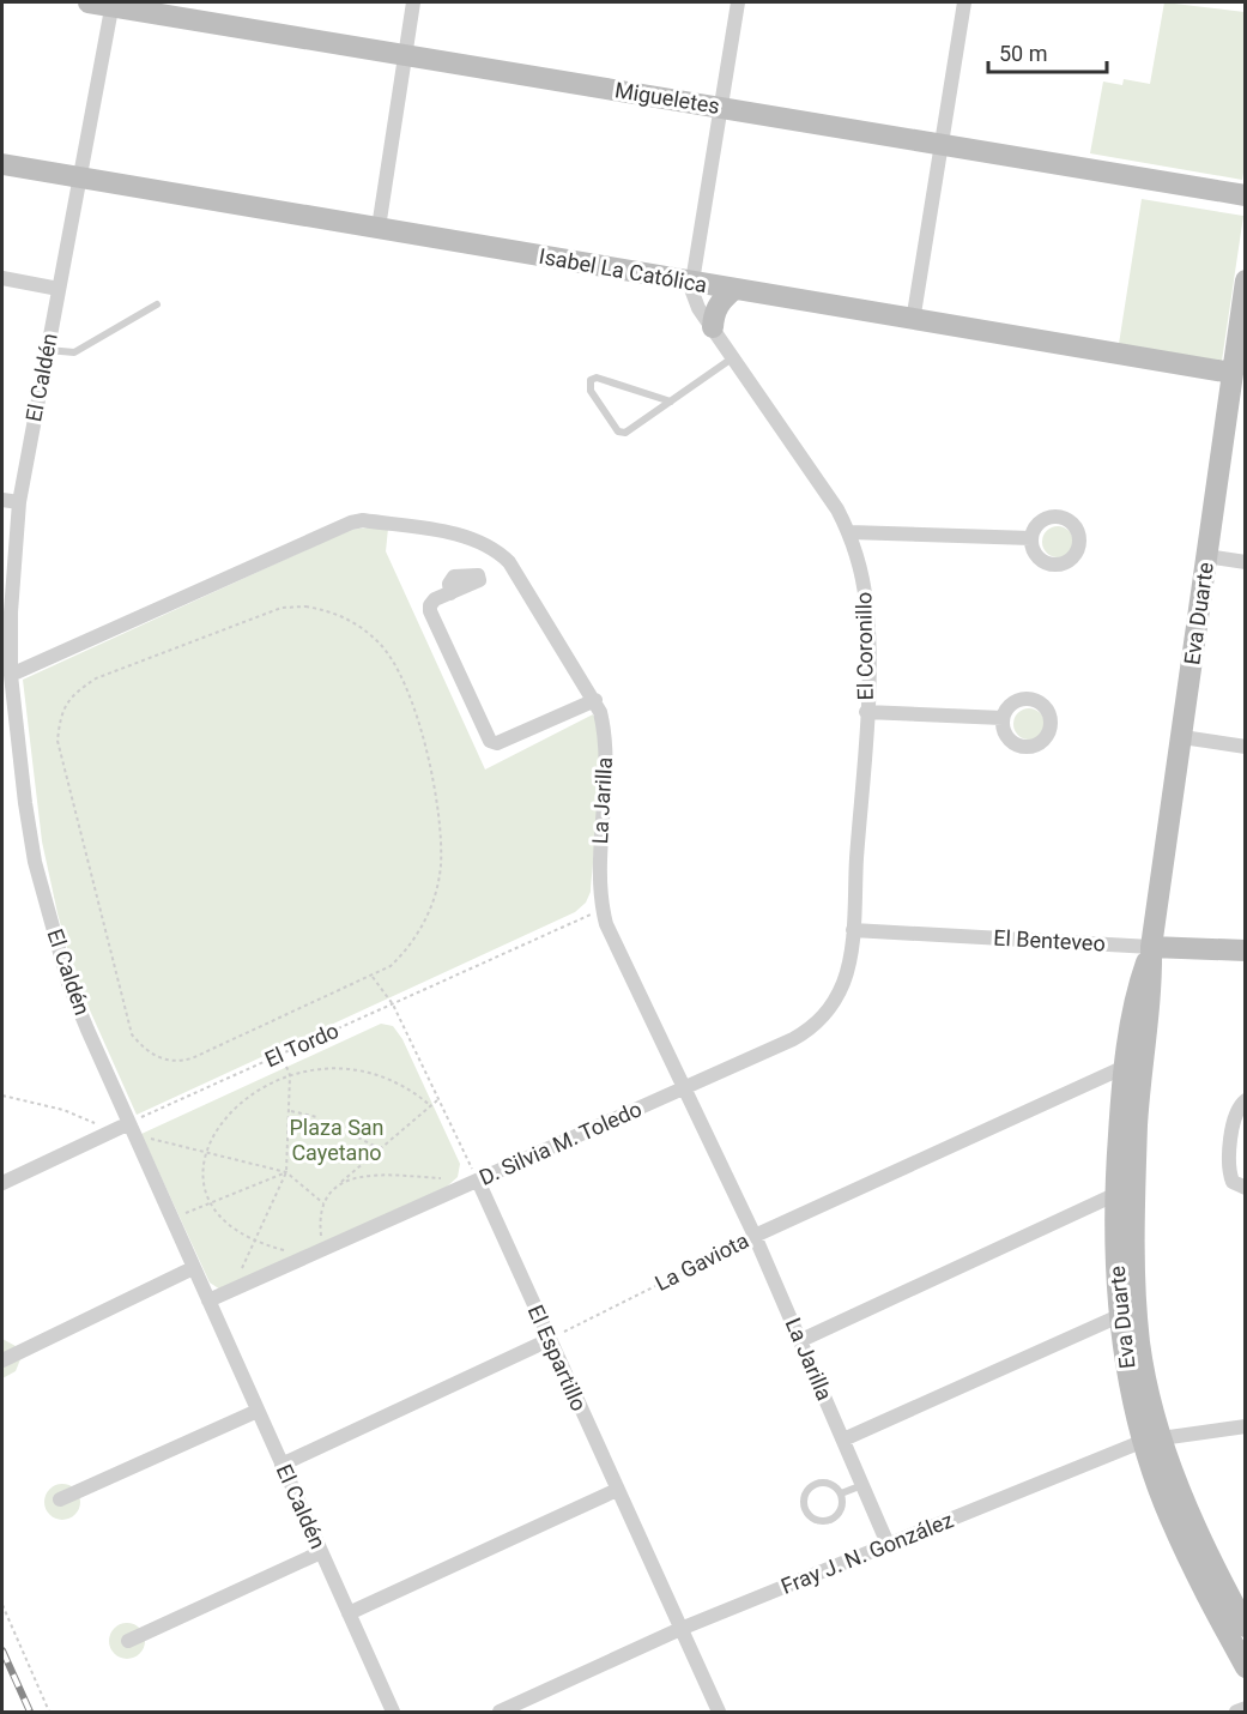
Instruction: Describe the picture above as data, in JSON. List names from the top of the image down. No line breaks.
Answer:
{"streets":{"street":["Migueletes","Isabel La Católica","El Caldén","Eva Duarte","El Coronillo","La Jarilla","El Benteveo","D. Silvia M. Toledo","La Gaviota","El Espartillo","Fray J. N. González"],"path":["El Tordo"]},"crossings":[["Migueletes","El Caldén"],["Isabel La Católica","El Caldén"],["Isabel La Católica","Eva Duarte"],["Isabel La Católica","El Coronillo"],["El Caldén","La Jarilla"],["El Caldén","El Tordo"],["El Caldén","D. Silvia M. Toledo"],["Eva Duarte","El Benteveo"],["Eva Duarte","La Gaviota"],["Eva Duarte","Fray J. N. González"],["El Coronillo","El Benteveo"],["El Coronillo","D. Silvia M. Toledo"],["La Jarilla","El Tordo"],["La Jarilla","D. Silvia M. Toledo"],["La Jarilla","La Gaviota"],["La Jarilla","Fray J. N. González"],["El Benteveo","D. Silvia M. Toledo"],["D. Silvia M. Toledo","El Espartillo"],["La Gaviota","El Espartillo"],["El Espartillo","Fray J. N. González"]],"parks":["Plaza San Cayetano"],"scale_bar":"50 m"}
